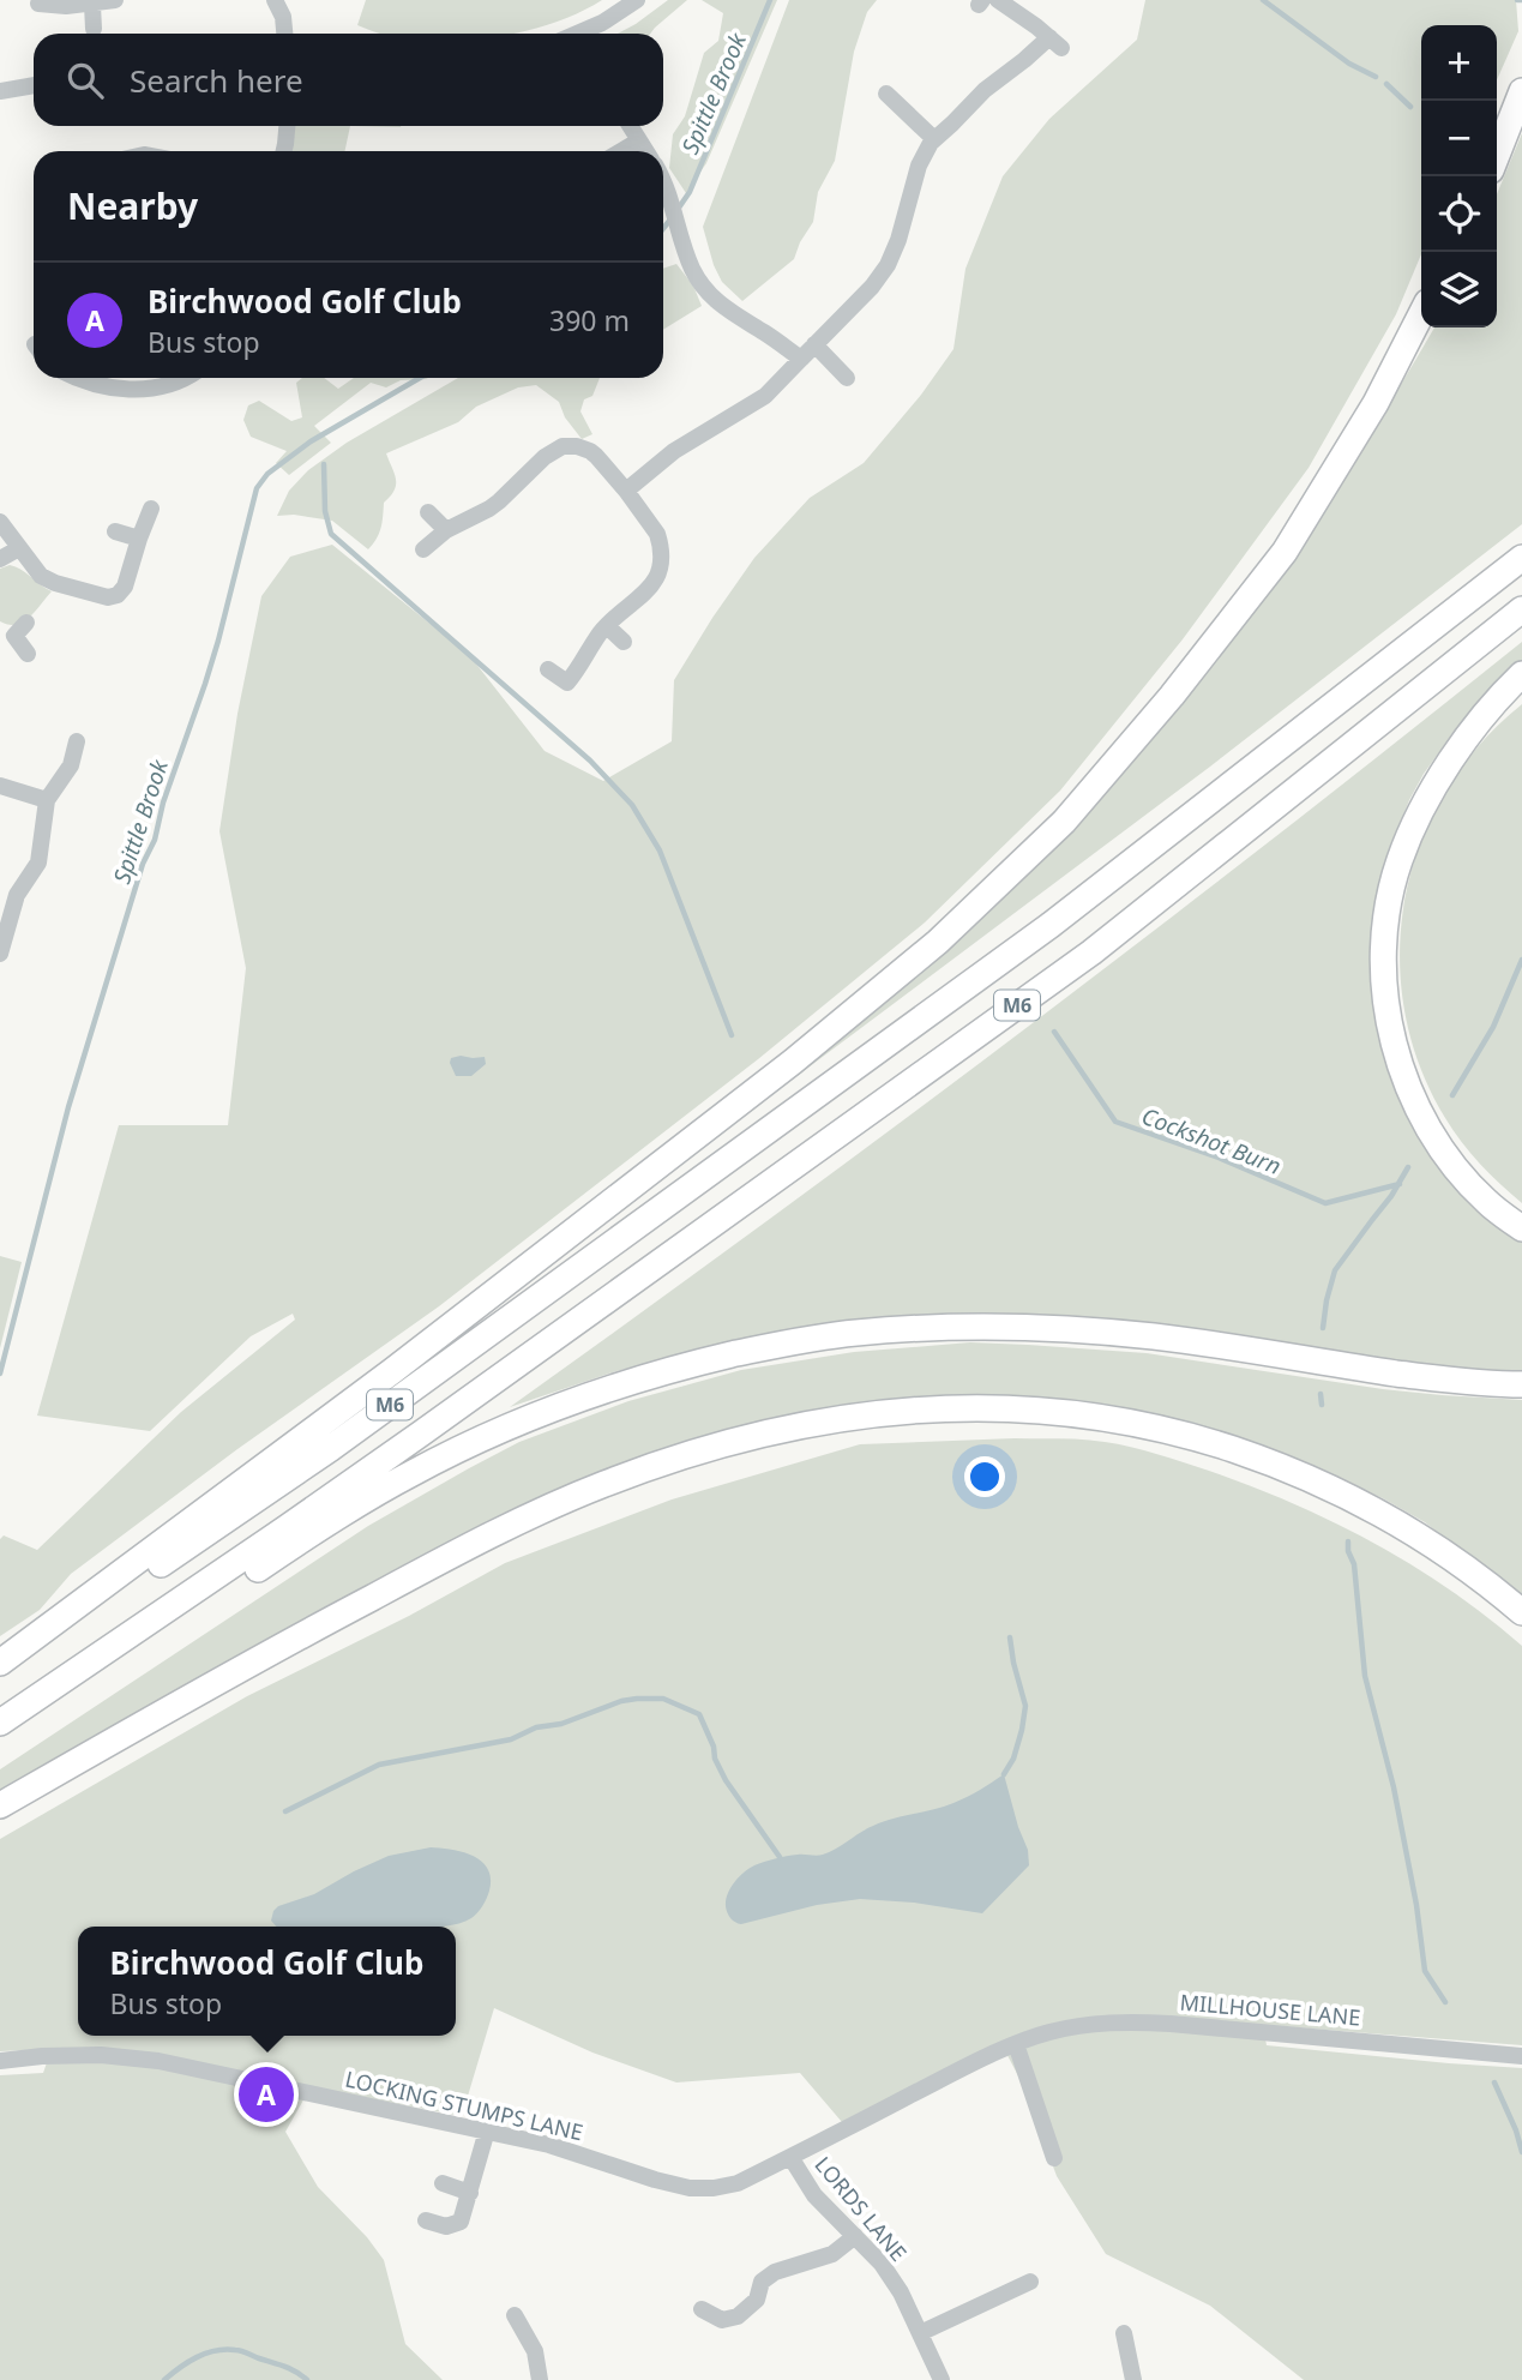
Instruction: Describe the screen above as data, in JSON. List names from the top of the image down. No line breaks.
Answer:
{"streets":{"highway":["M6"],"street":["MILLHOUSE LANE","LOCKING STUMPS LANE","LORDS LANE"]},"crossings":[["MILLHOUSE LANE","LOCKING STUMPS LANE"],["LOCKING STUMPS LANE","LORDS LANE"]],"water":["Spittle Brook","Cockshot Burn"],"page":{"map_buttons":["+","−"],"search":"Search here","heading":"Nearby","list":[{"mark":"A","name":"Birchwood Golf Club","note":"Bus stop","value":"390 m"}],"popup":["Birchwood Golf Club","Bus stop"],"pins":"A"}}
